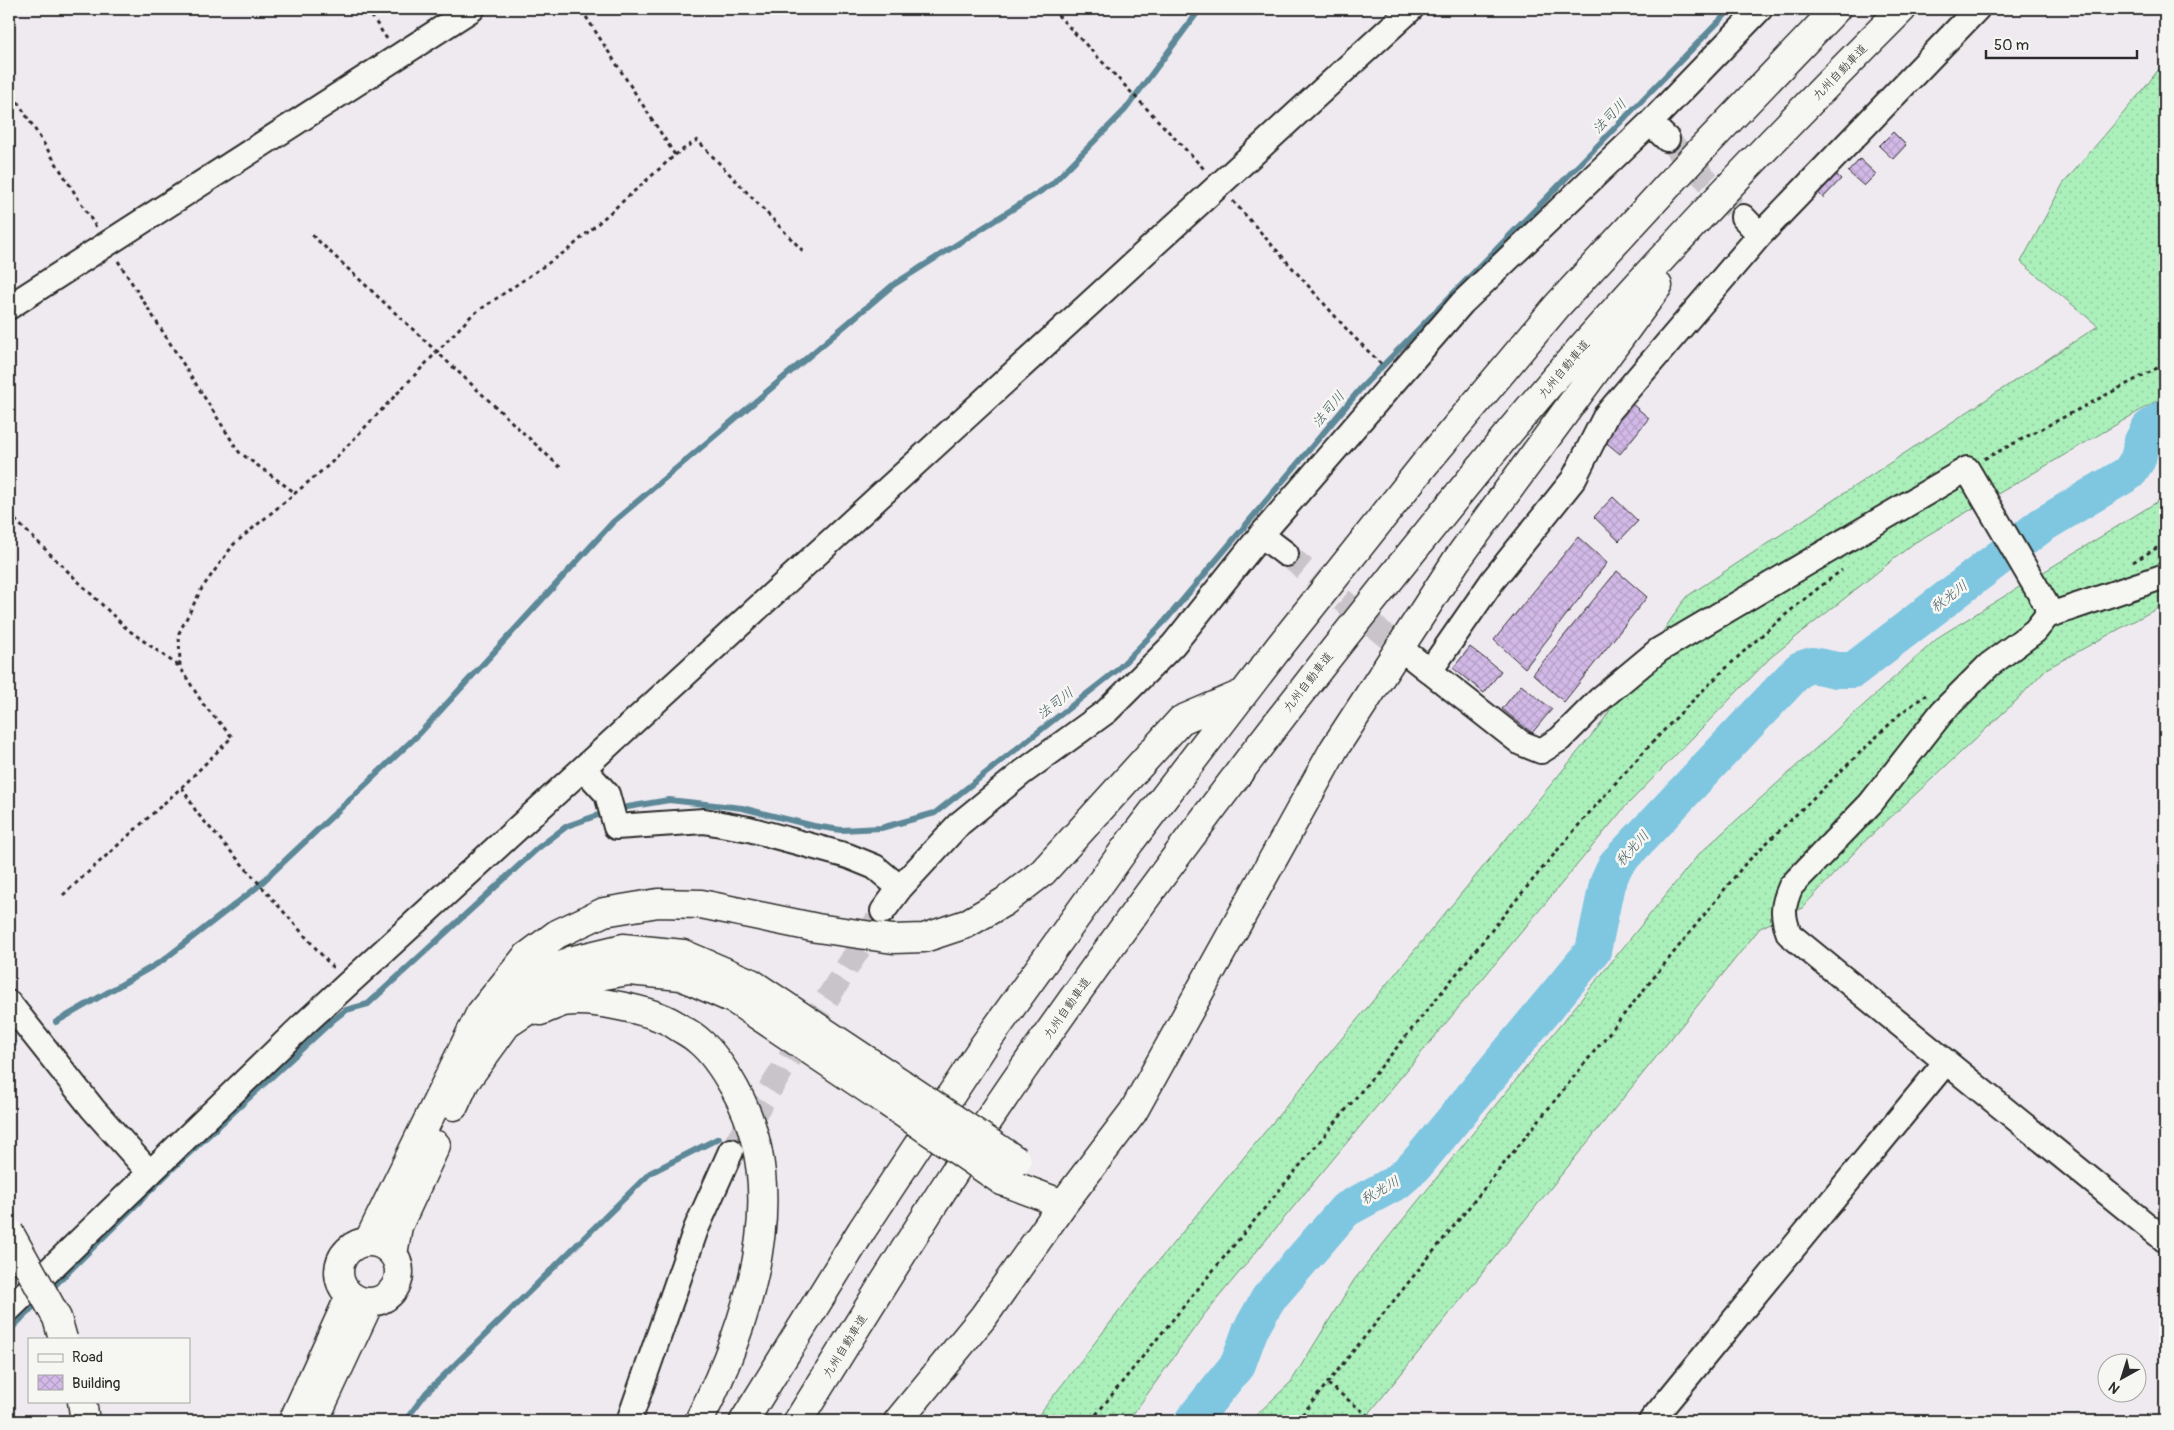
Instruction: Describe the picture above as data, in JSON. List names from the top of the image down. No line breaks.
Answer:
{"streets":{"main road":["九州自動車道"]},"water":["法司川","秋光川"],"legend":["Road","Building"],"scale_bar":"50 m","north":"bottom left"}
